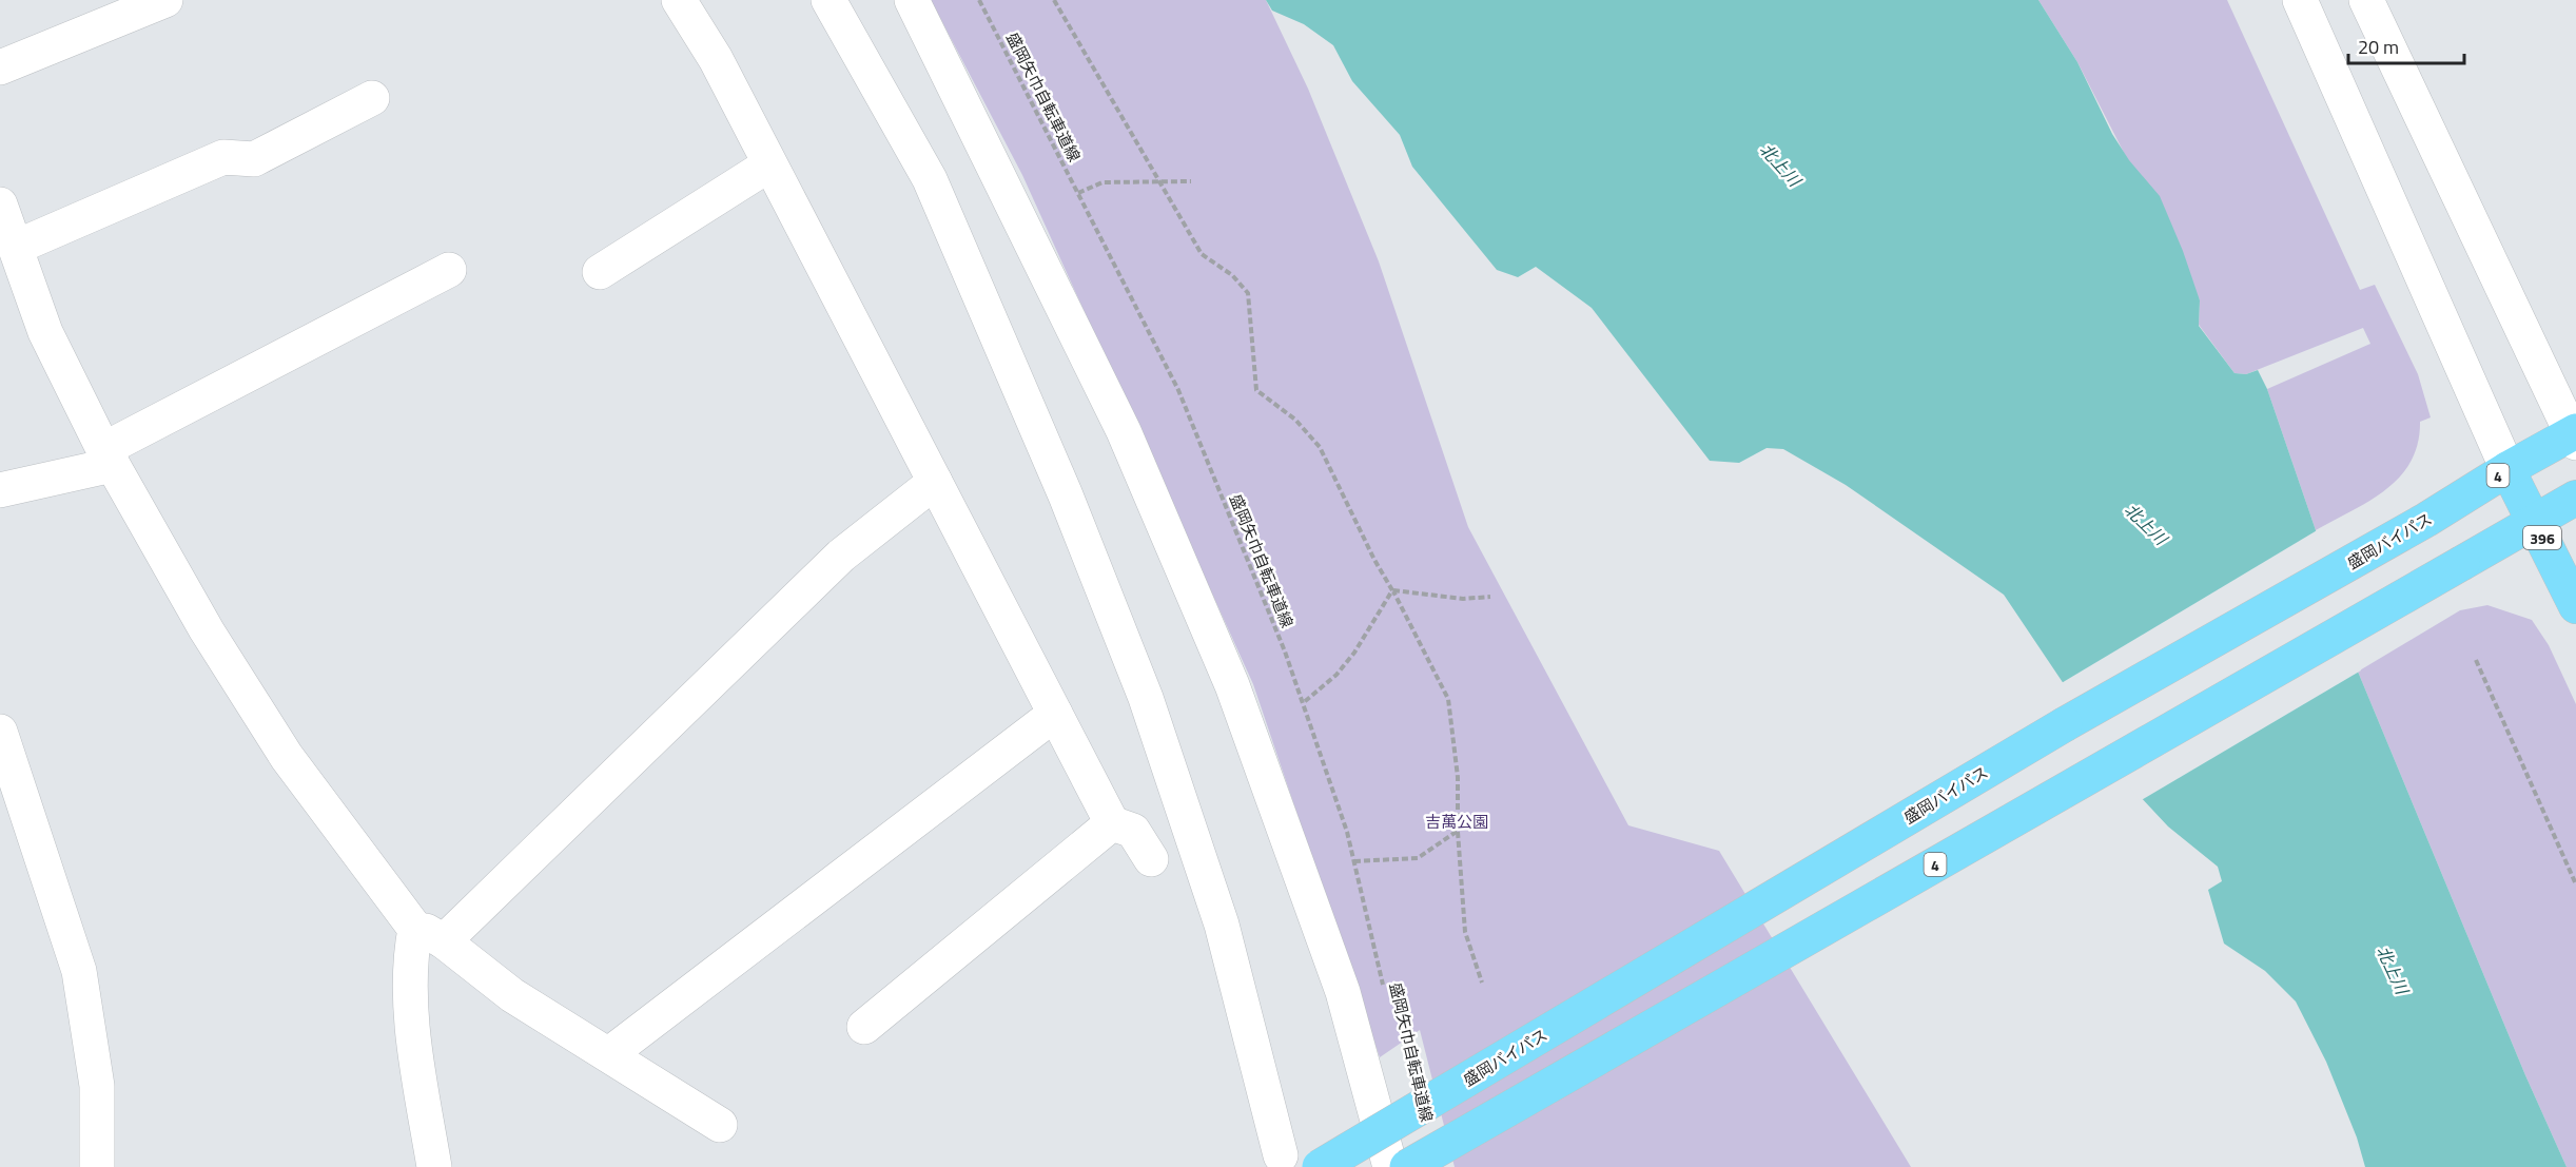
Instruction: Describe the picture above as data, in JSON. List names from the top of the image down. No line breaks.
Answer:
{"streets":{"highway":["4","396","盛岡バイパス"],"path":["盛岡矢巾自転車道線"]},"crossings":[["4","396"],["396","盛岡バイパス"]],"water":["北上川"],"parks":["吉萬公園"],"scale_bar":"20 m"}
